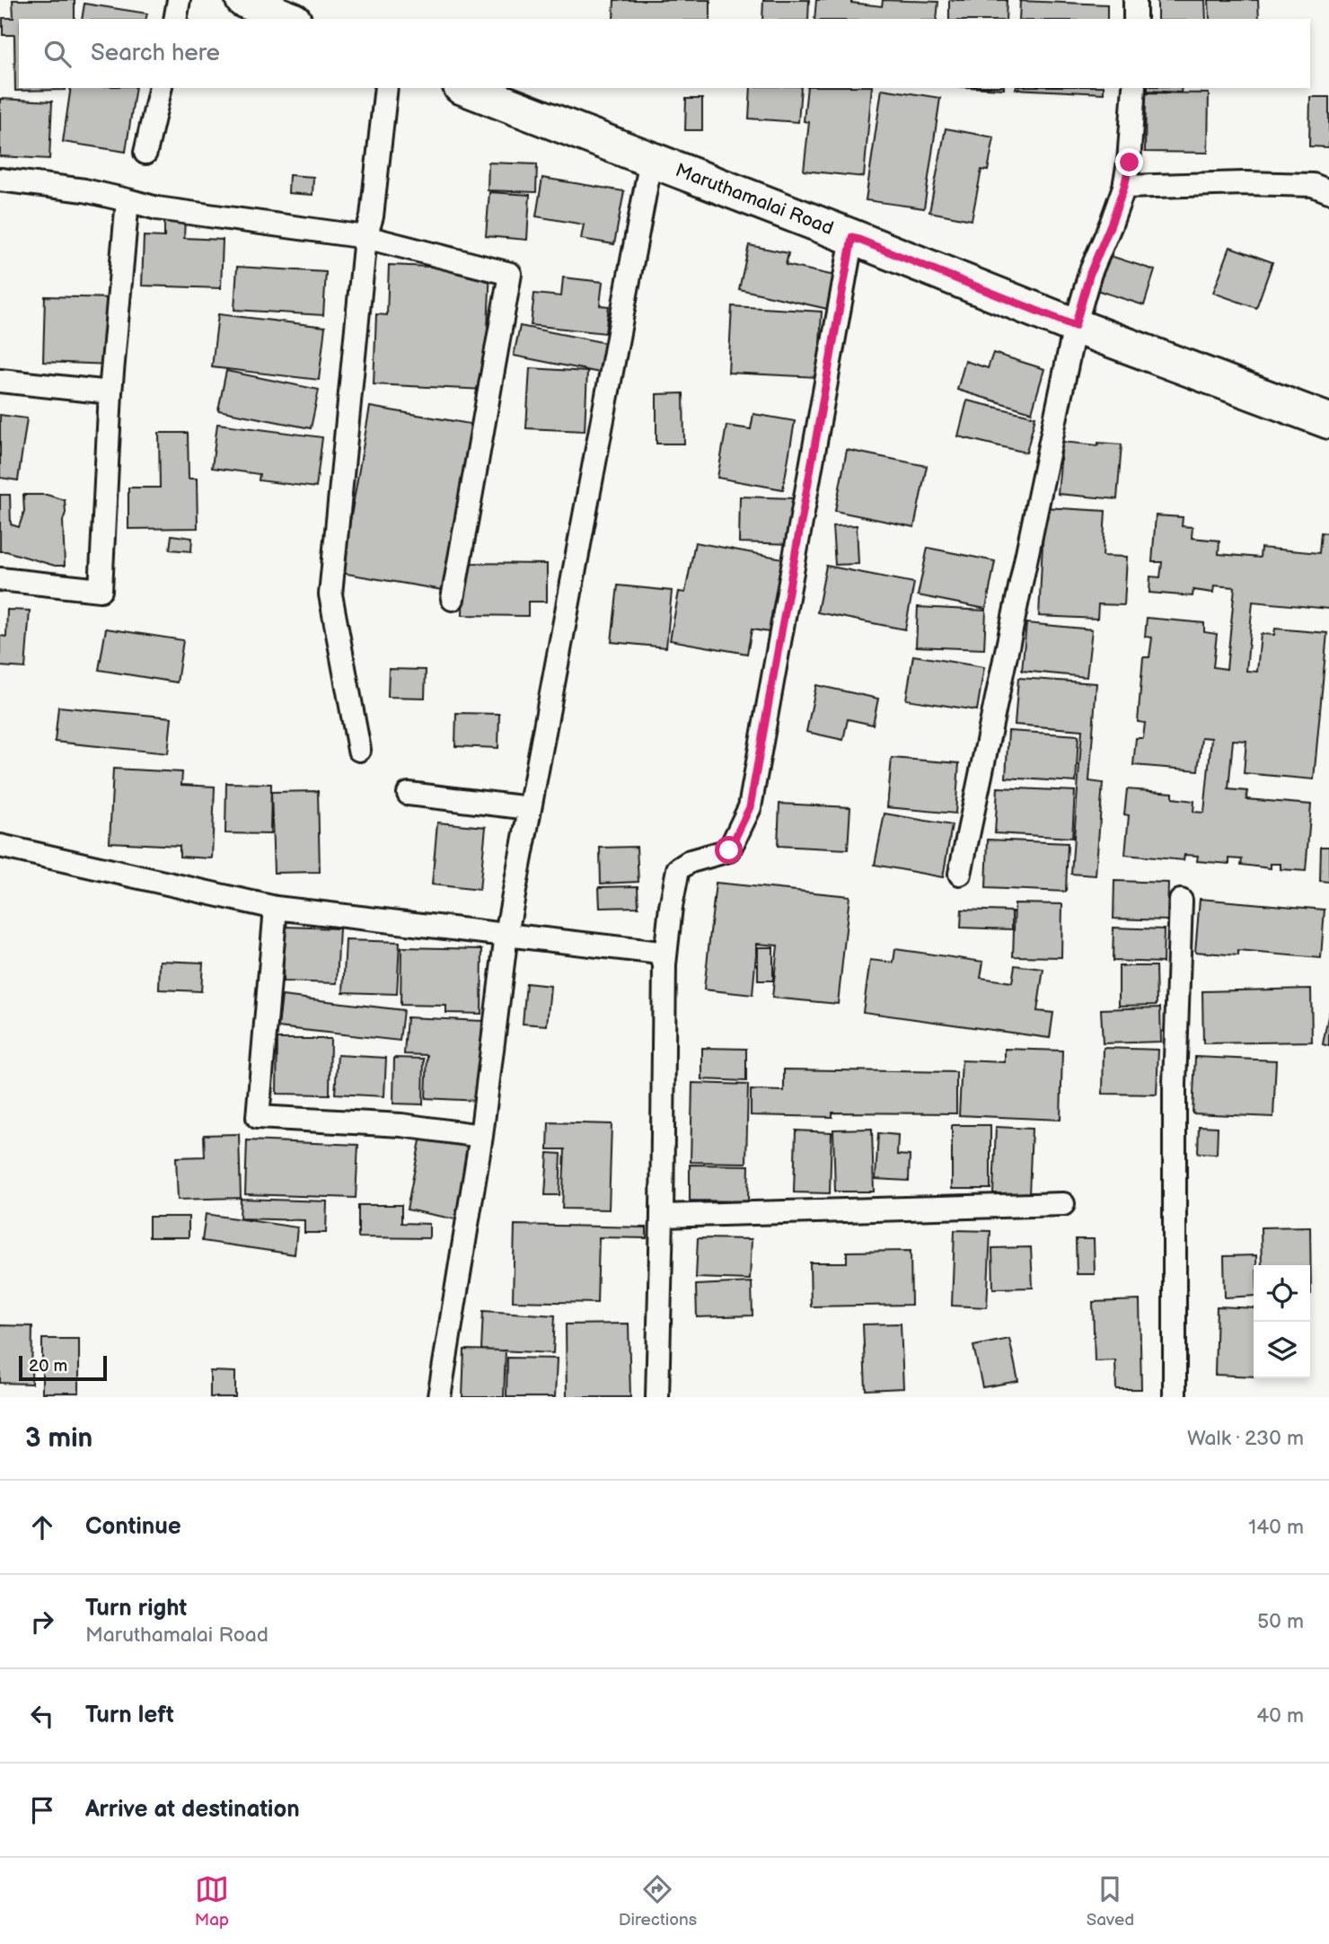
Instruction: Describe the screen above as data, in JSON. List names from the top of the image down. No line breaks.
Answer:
{"streets":{"main road":["Maruthamalai Road"]},"scale_bar":"20 m","page":{"search":"Search here","scale":"20 m","heading":["3 min","Walk · 230 m"],"list":[["Continue","140 m"],["Turn right","Maruthamalai Road","50 m"],["Turn left","40 m"],"Arrive at destination"],"nav":["Map","Directions","Saved"]}}
